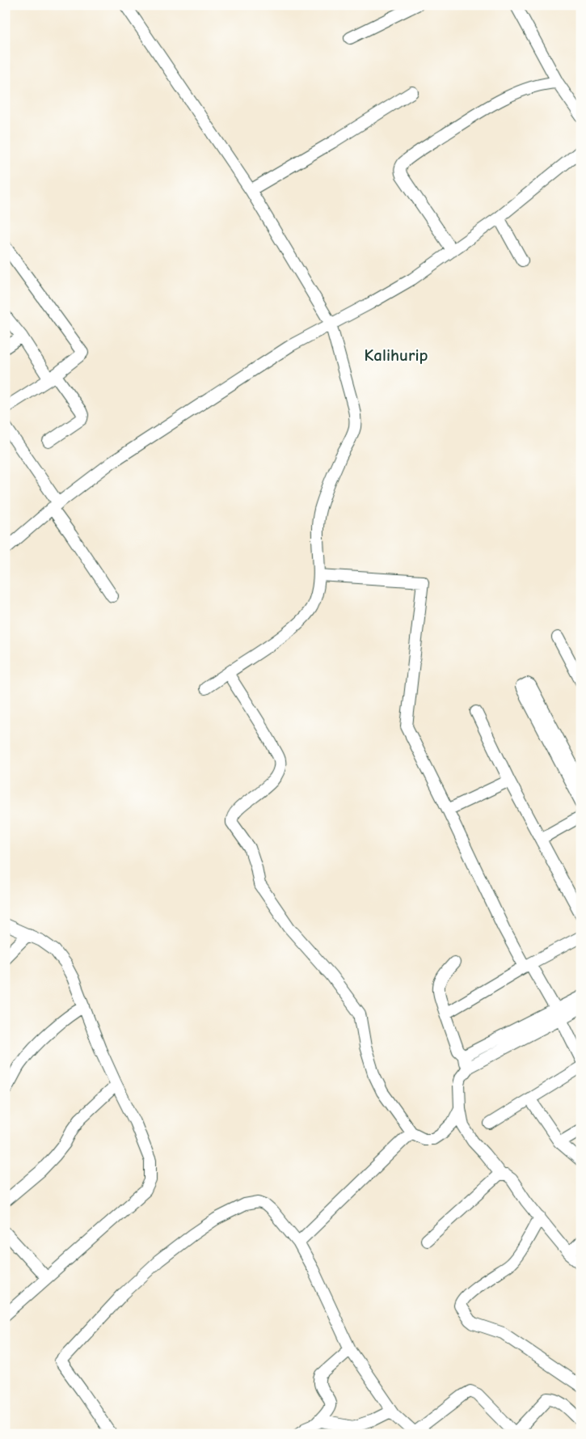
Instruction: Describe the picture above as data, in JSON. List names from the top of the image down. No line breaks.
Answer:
{"districts":["Kalihurip"]}
